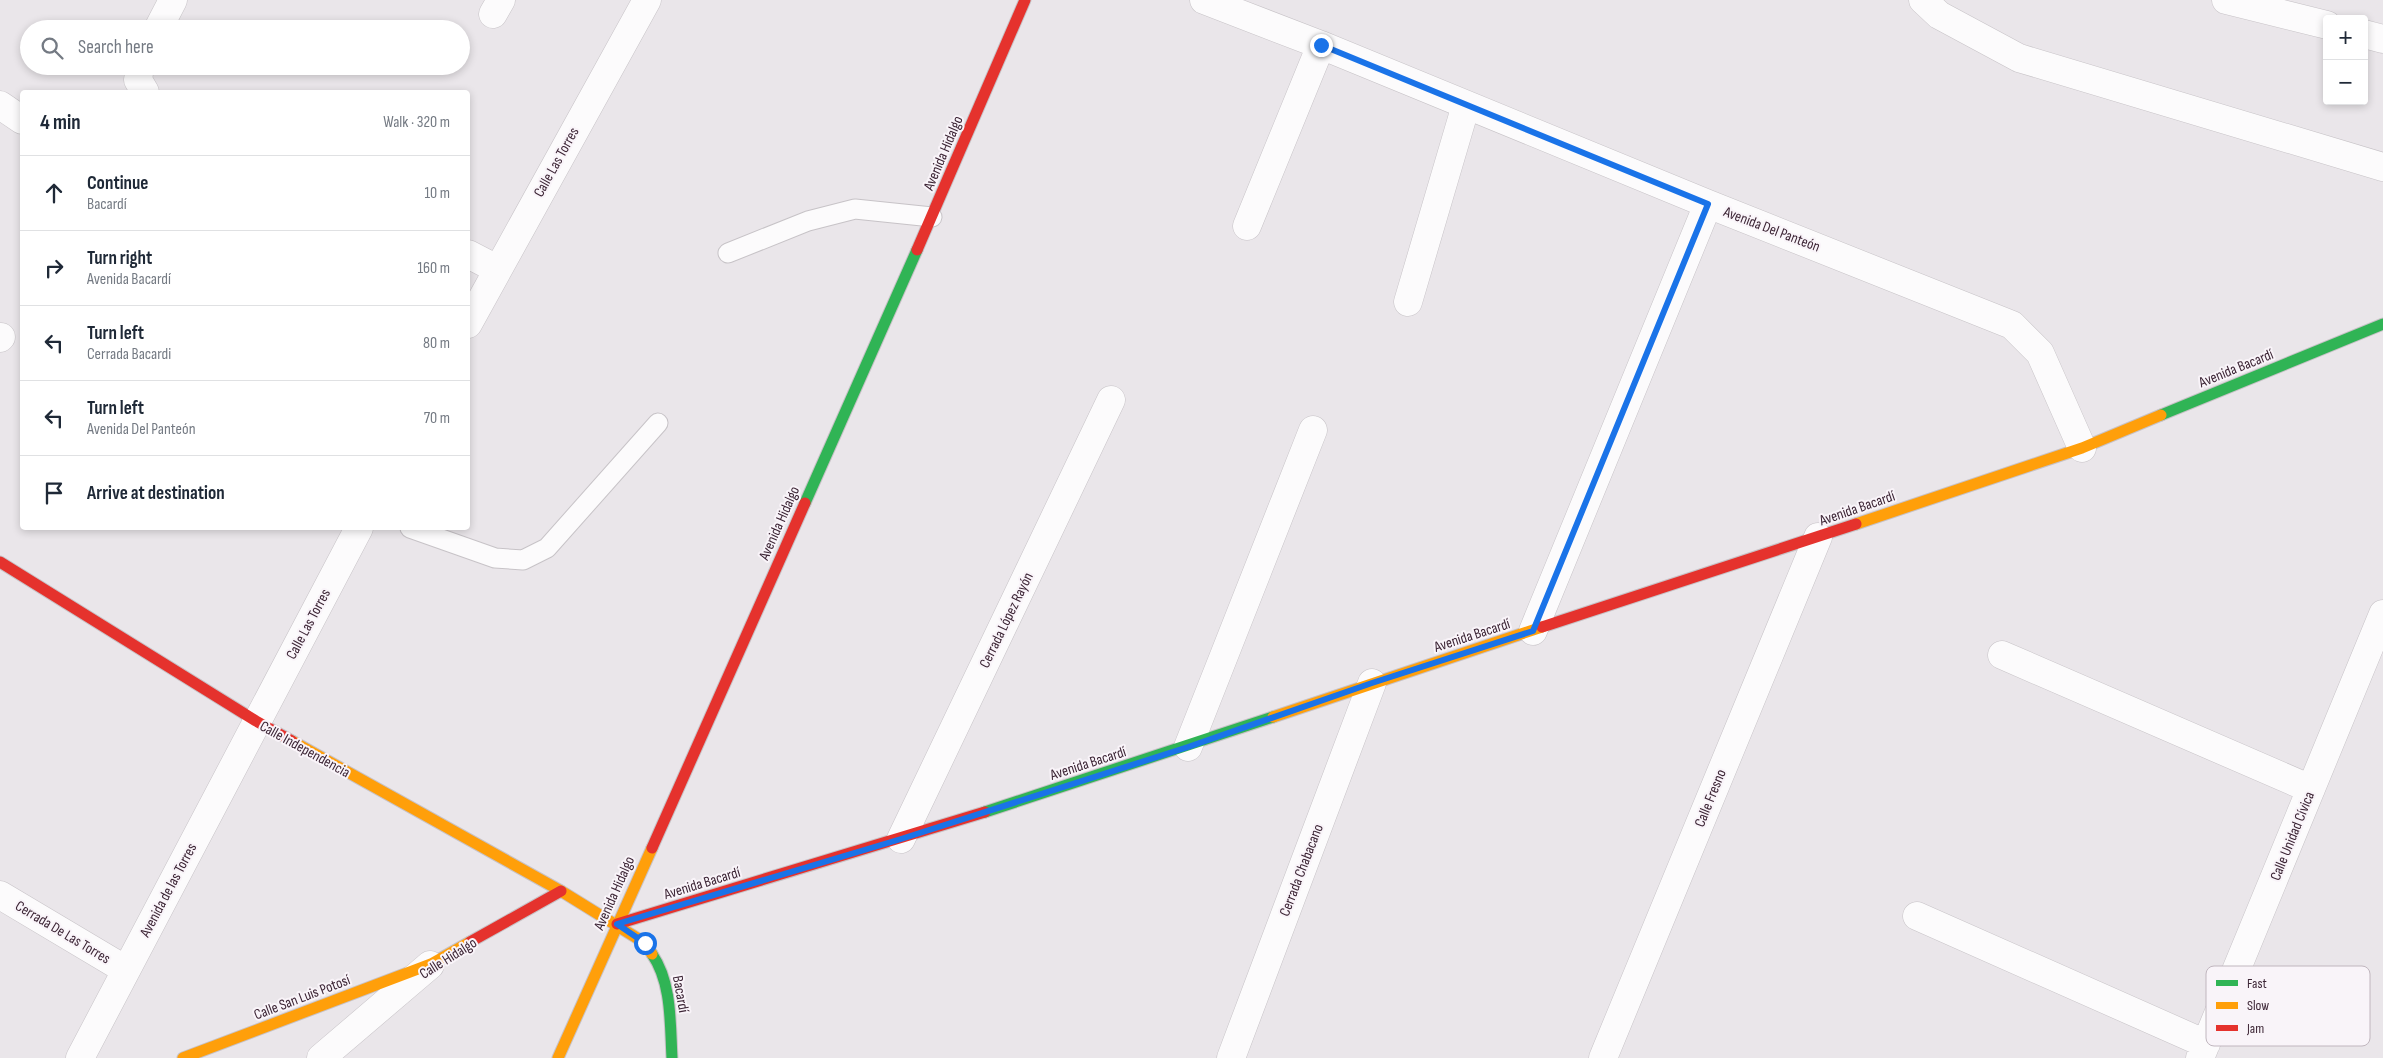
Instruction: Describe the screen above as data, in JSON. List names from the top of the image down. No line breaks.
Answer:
{"streets":{"street":["Avenida Hidalgo","Calle Las Torres","Avenida Del Panteón","Avenida Bacardí","Cerrada López Rayón","Calle Independencia","Calle Fresno","Calle Unidad Cívica","Cerrada Chabacano","Avenida de las Torres","Cerrada De Las Torres","Calle Hidalgo","Bacardí","Calle San Luis Potosí"]},"crossings":[["Avenida Hidalgo","Avenida Bacardí"],["Avenida Hidalgo","Calle Independencia"],["Avenida Hidalgo","Bacardí"],["Calle Las Torres","Calle Independencia"],["Calle Las Torres","Avenida de las Torres"],["Avenida Del Panteón","Avenida Bacardí"],["Avenida Bacardí","Cerrada López Rayón"],["Avenida Bacardí","Calle Independencia"],["Avenida Bacardí","Calle Fresno"],["Avenida Bacardí","Cerrada Chabacano"],["Avenida Bacardí","Bacardí"],["Calle Independencia","Avenida de las Torres"],["Calle Independencia","Calle Hidalgo"],["Calle Independencia","Bacardí"],["Avenida de las Torres","Cerrada De Las Torres"],["Calle Hidalgo","Calle San Luis Potosí"]],"legend":["Fast","Slow","Jam"],"page":{"map_buttons":["+","−"],"search":"Search here","heading":["4 min","Walk · 320 m"],"list":[["Continue","Bacardí","10 m"],["Turn right","Avenida Bacardí","160 m"],["Turn left","Cerrada Bacardi","80 m"],["Turn left","Avenida Del Panteón","70 m"],"Arrive at destination"]}}
